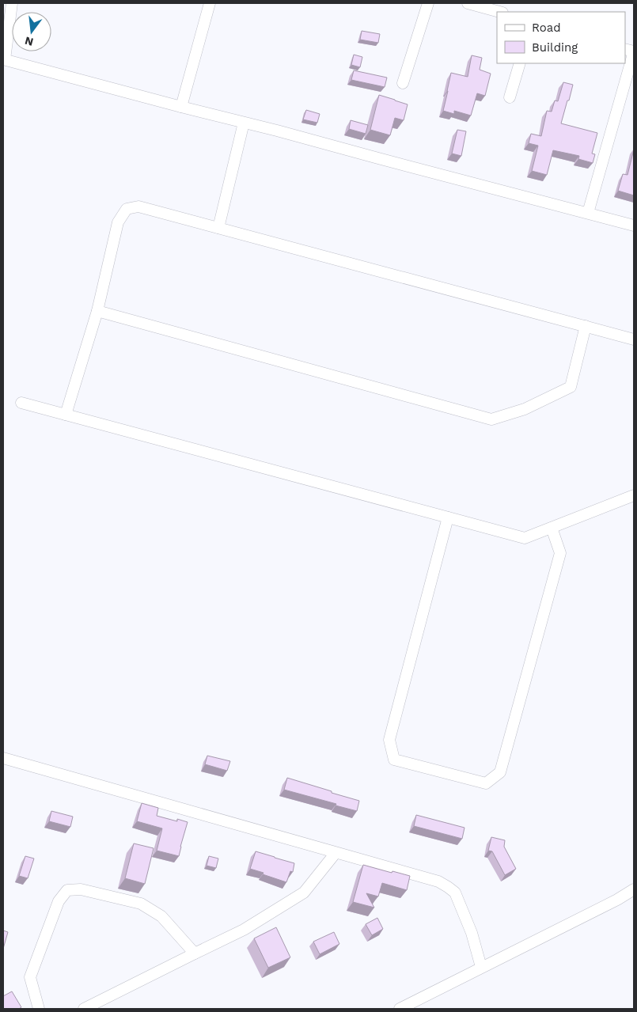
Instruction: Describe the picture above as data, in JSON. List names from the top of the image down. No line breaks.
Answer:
{"legend":["Road","Building"],"north":"bottom"}
